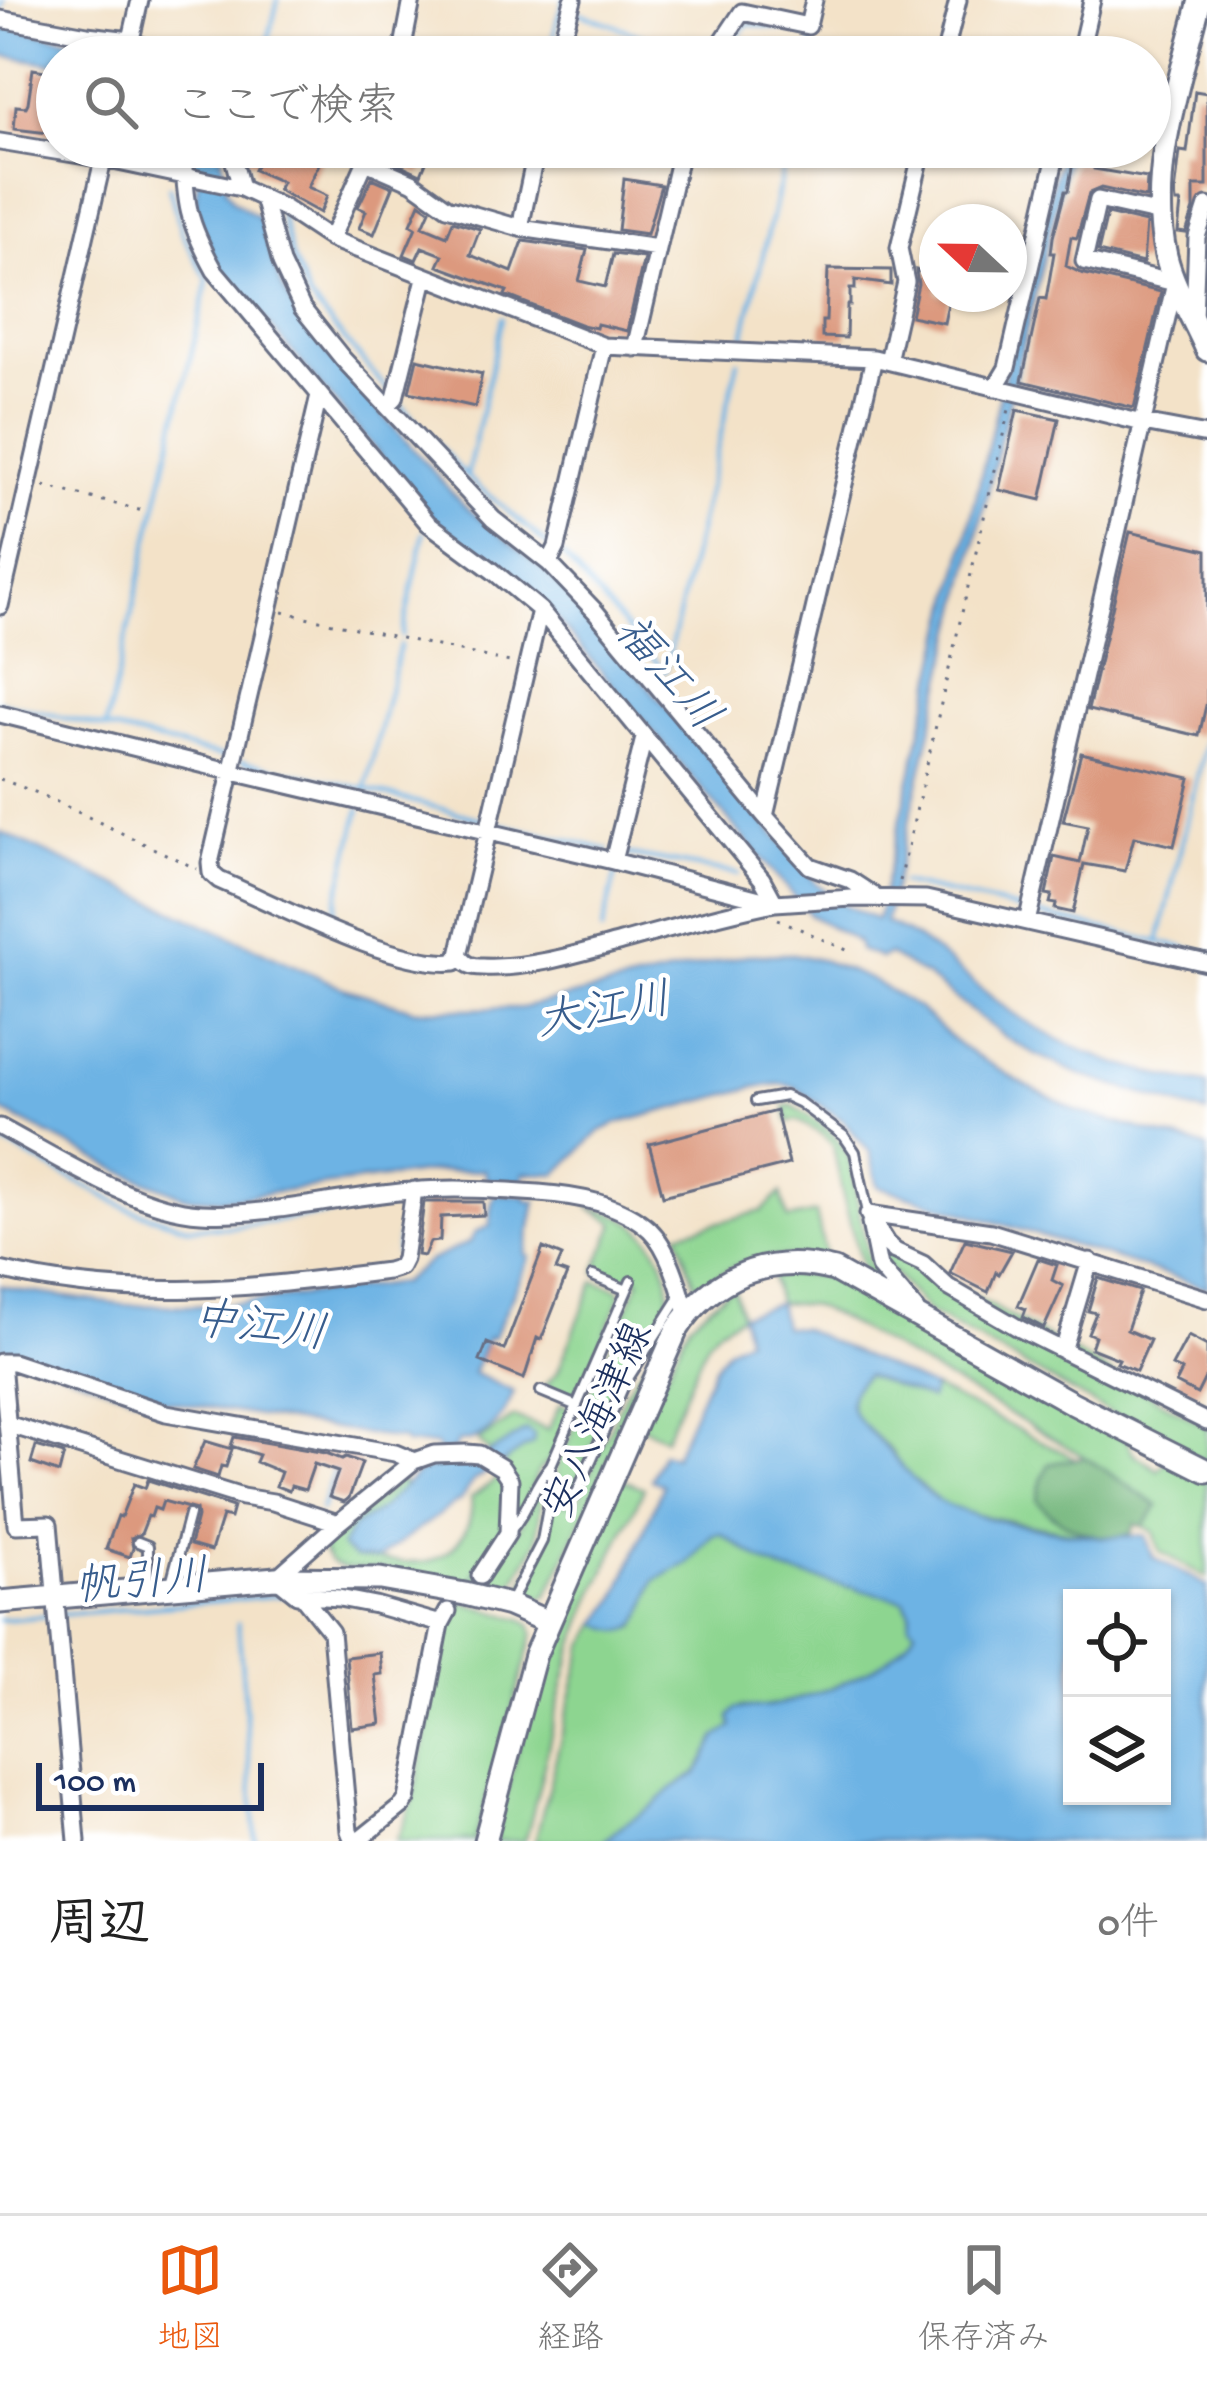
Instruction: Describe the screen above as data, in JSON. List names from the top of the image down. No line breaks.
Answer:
{"streets":{"main road":["安八海津線"]},"water":["福江川","大江川","中江川","帆引川"],"scale_bar":"100 m","north":"left","page":{"search":"ここで検索","scale":"100 m","heading":["周辺","0件"],"nav":["地図","経路","保存済み"]}}
